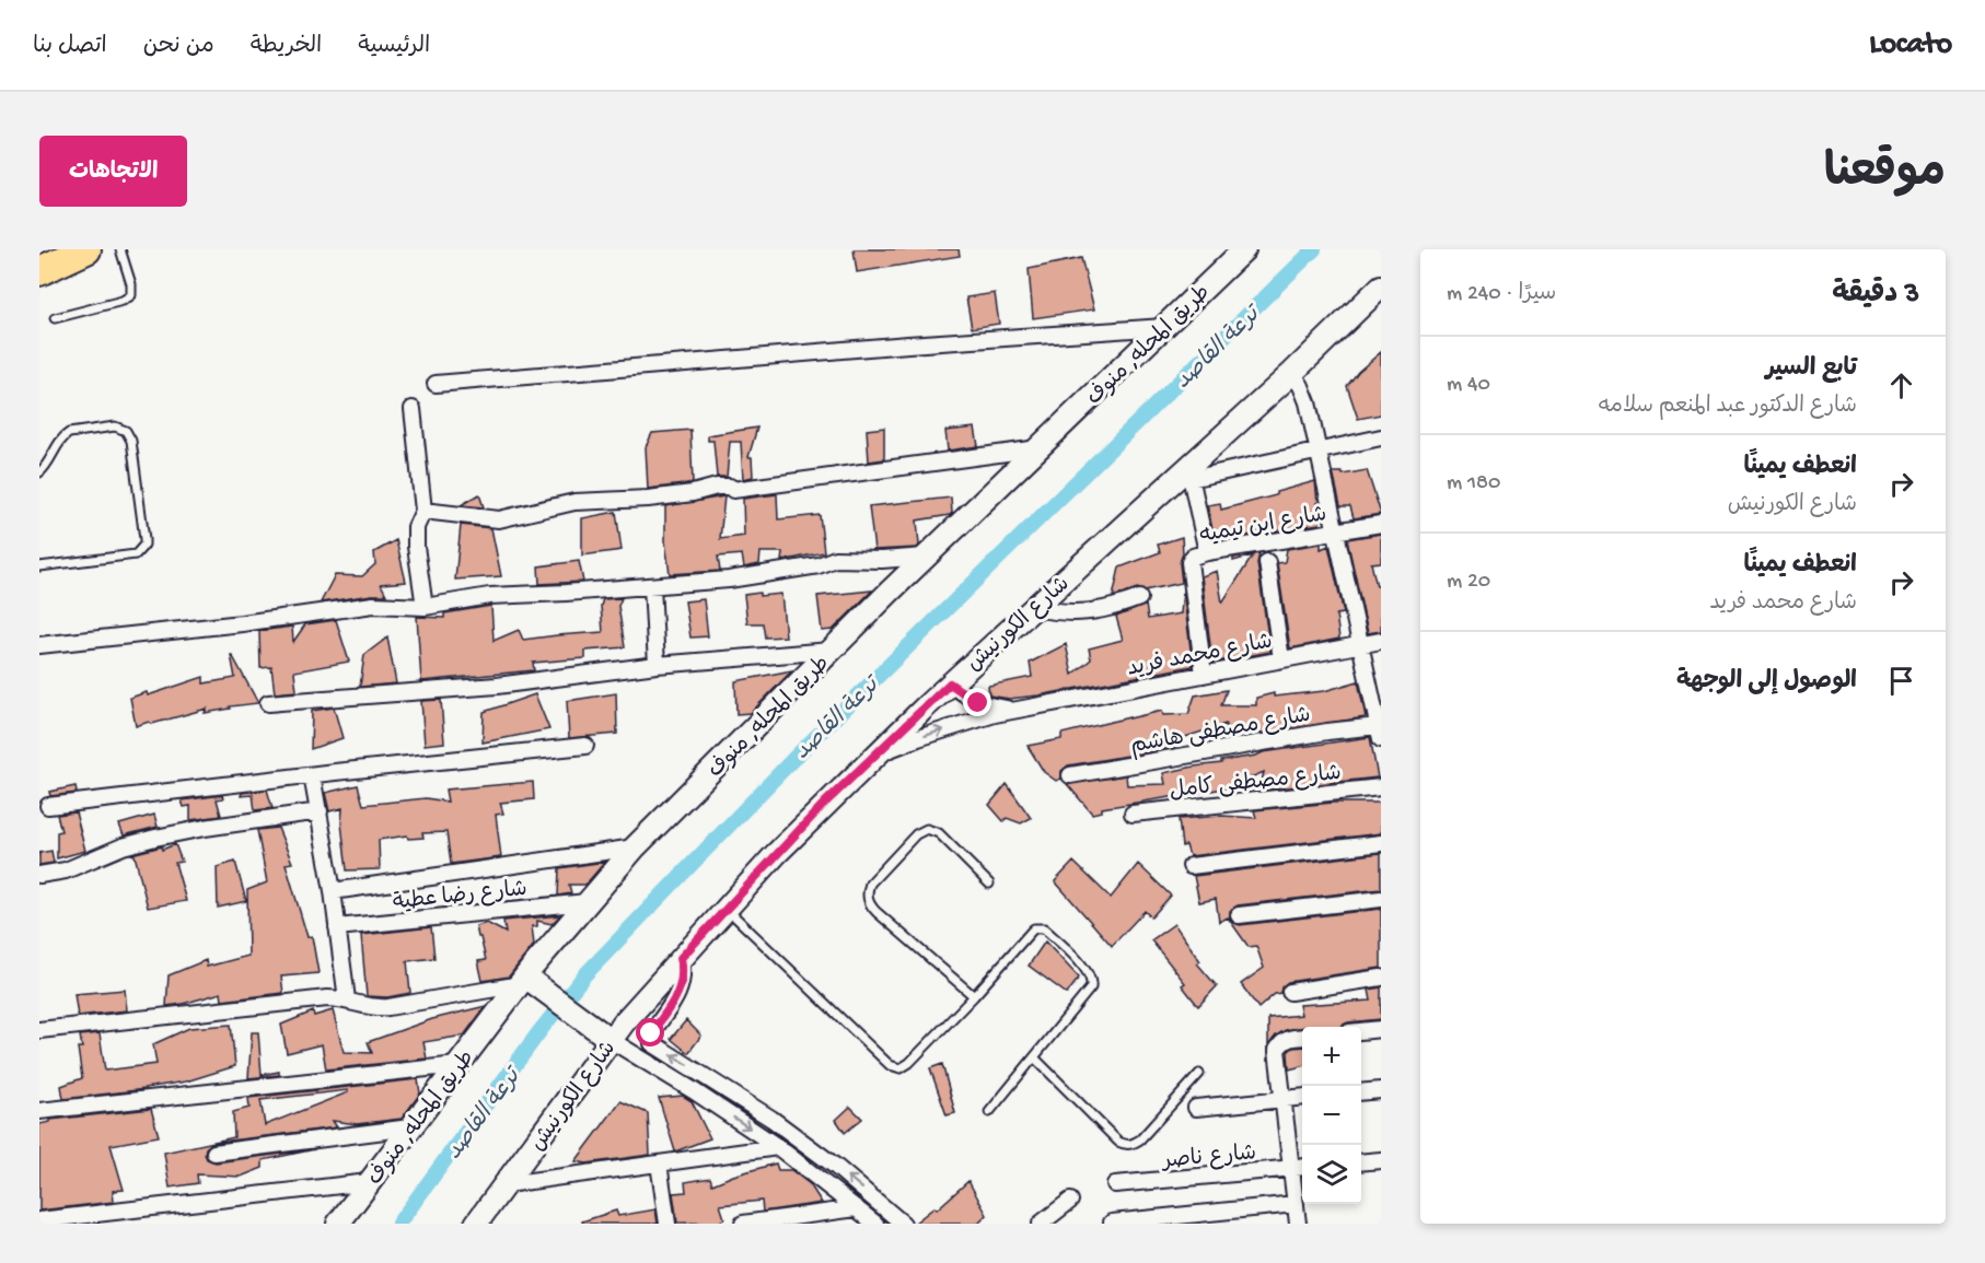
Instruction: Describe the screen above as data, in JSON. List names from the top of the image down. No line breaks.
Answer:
{"streets":{"main road":["طريق المحله, منوف","شارع الكورنيش"],"street":["شارع ابن تيميه","شارع محمد فريد","شارع مصطفى هاشم","شارع مصطفى كامل","شارع رضا عطية","شارع ناصر"]},"crossings":[["طريق المحله, منوف","شارع رضا عطية"],["شارع ابن تيميه","شارع محمد فريد"],["شارع الكورنيش","شارع محمد فريد"]],"water":["ترعة القاصد"],"page":{"header":"Locato","nav":["الرئيسية","الخريطة","من نحن","اتصل بنا"],"title":"موقعنا","buttons":"الاتجاهات","heading":["3 دقيقة","سيرًا · 240 m"],"list":[["تابع السير","شارع الدكتور عبد المنعم سلامه","40 m"],["انعطف يمينًا","شارع الكورنيش","180 m"],["انعطف يمينًا","شارع محمد فريد","20 m"],"الوصول إلى الوجهة"],"map_buttons":["+","−"]}}
